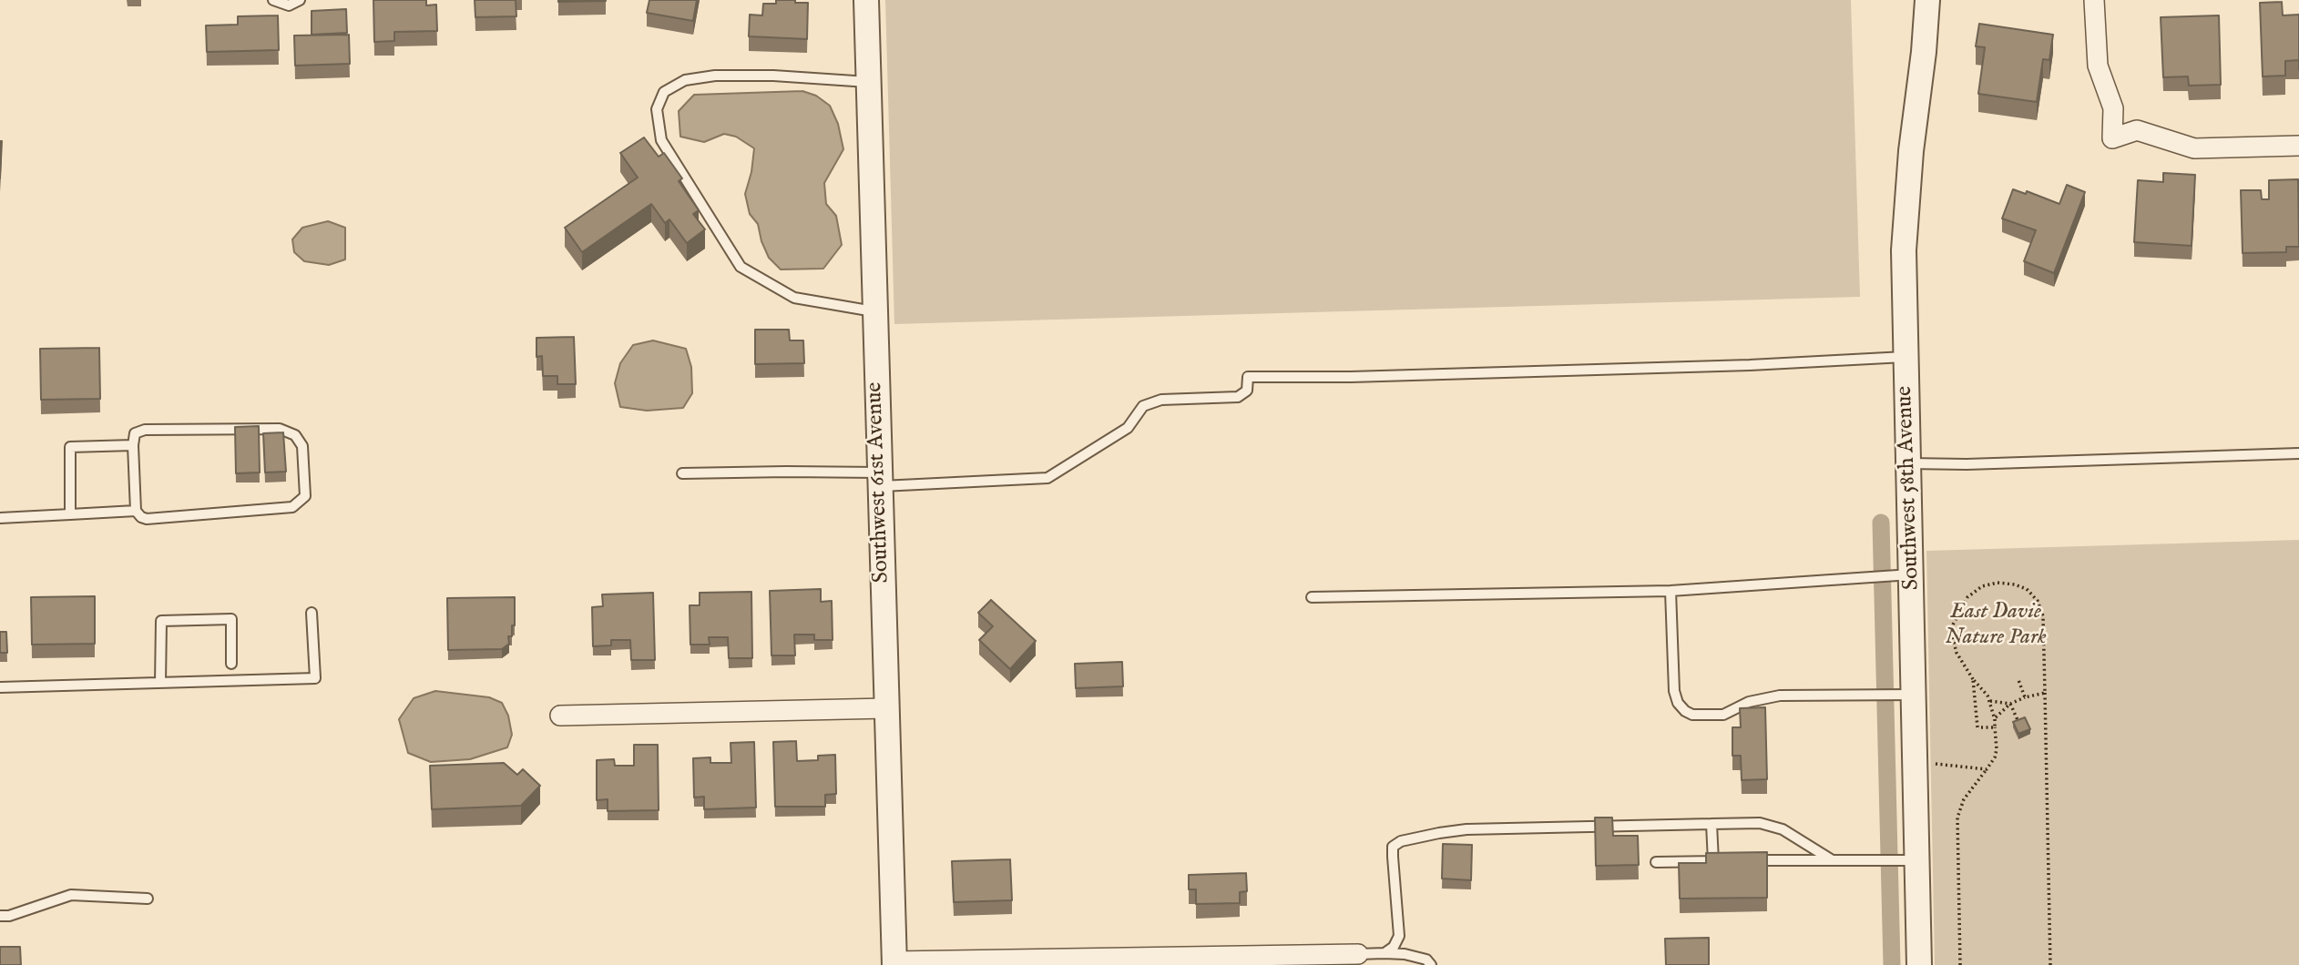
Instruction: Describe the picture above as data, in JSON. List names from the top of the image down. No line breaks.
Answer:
{"streets":{"street":["Southwest 61st Avenue","Southwest 58th Avenue"]},"parks":["East Davie Nature Park"]}
